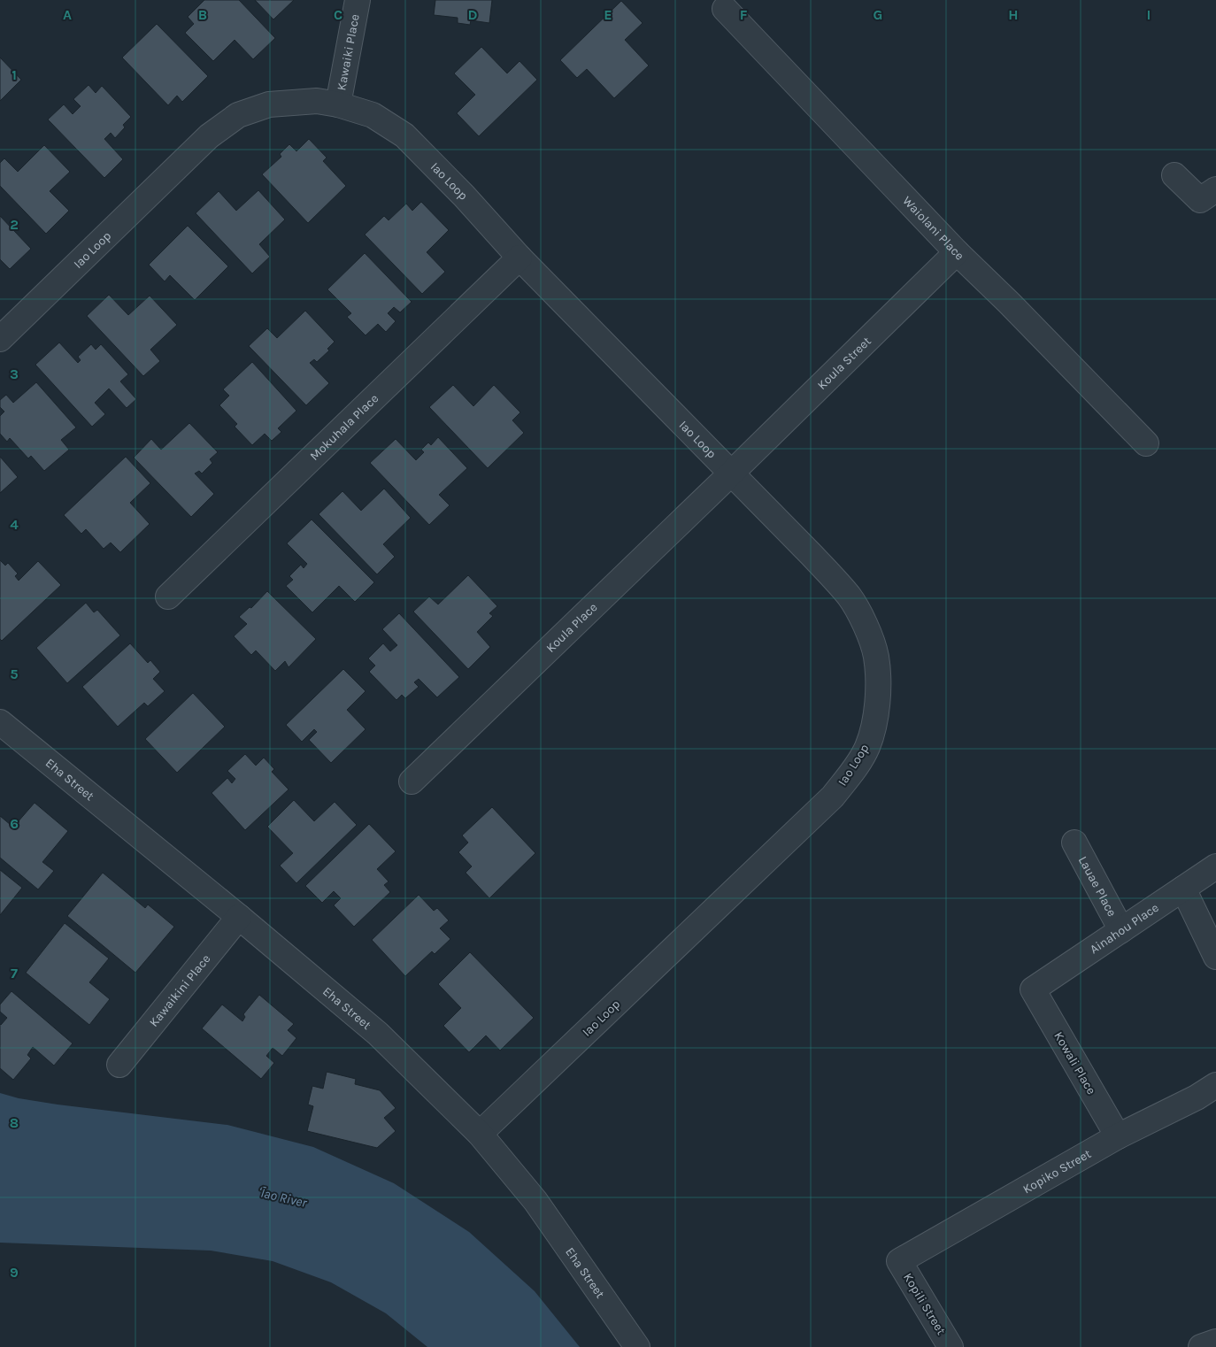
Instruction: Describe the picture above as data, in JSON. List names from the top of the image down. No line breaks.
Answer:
{"streets":{"street":["Kawaiki Place","Iao Loop","Waiolani Place","Koula Street","Mokuhala Place","Koula Place","Eha Street","Lauae Place","Ainahou Place","Kawaikini Place","Kowali Place","Kopiko Street","Kopili Street"]},"crossings":[["Kawaiki Place","Iao Loop"],["Iao Loop","Koula Street"],["Iao Loop","Mokuhala Place"],["Iao Loop","Koula Place"],["Iao Loop","Eha Street"],["Waiolani Place","Koula Street"],["Koula Street","Koula Place"],["Eha Street","Kawaikini Place"],["Lauae Place","Ainahou Place"],["Ainahou Place","Kowali Place"],["Kowali Place","Kopiko Street"],["Kopiko Street","Kopili Street"]],"water":["ʻĪao River"],"grid":{"columns":["A","B","C","D","E","F","G","H","I"],"rows":["1","2","3","4","5","6","7","8","9"]}}
